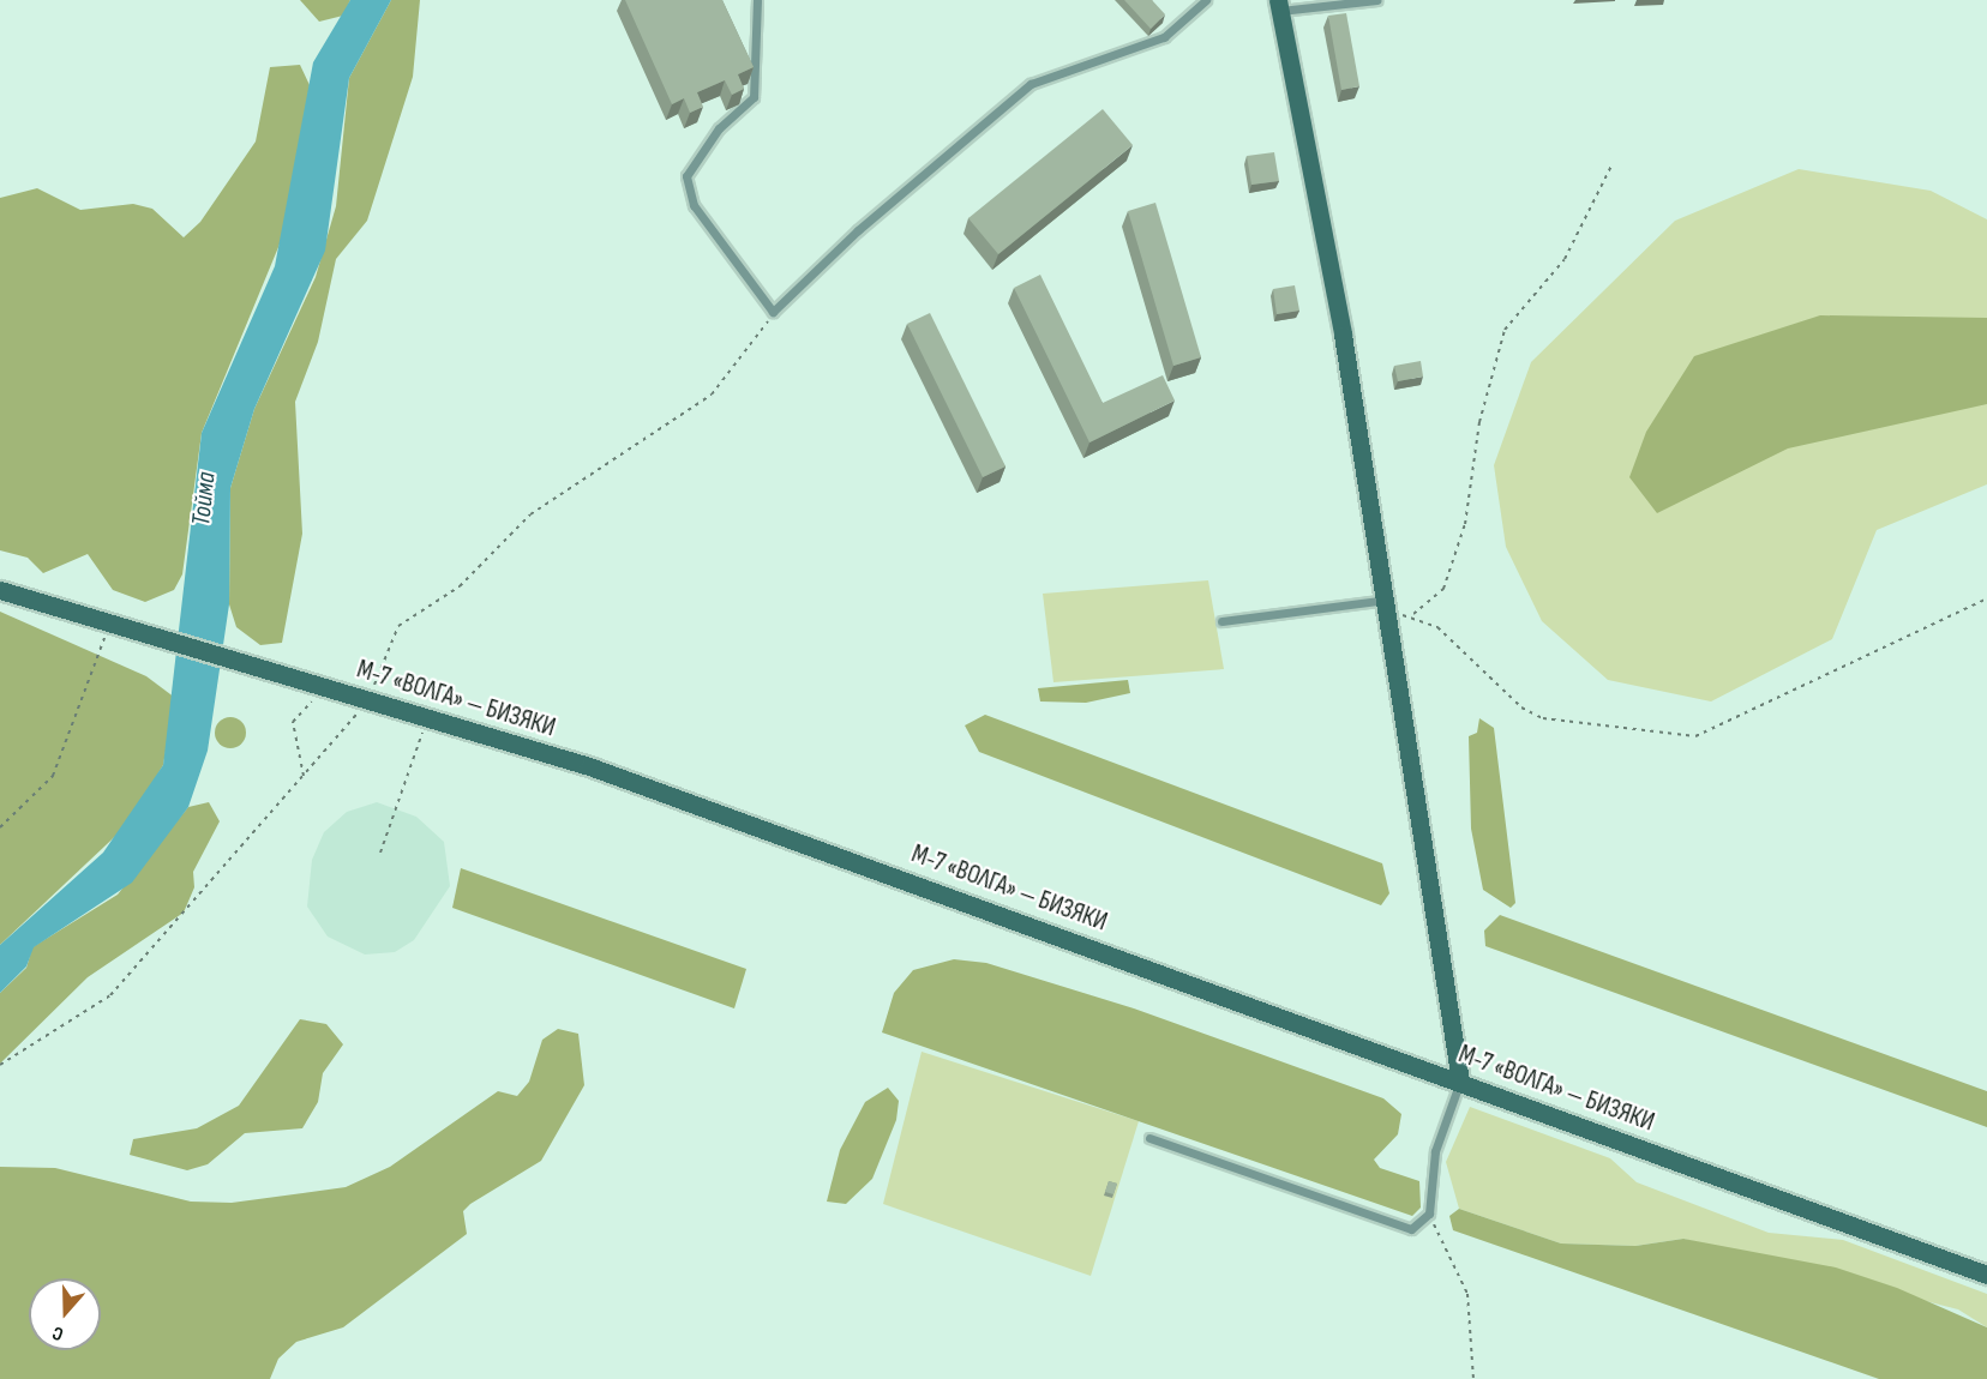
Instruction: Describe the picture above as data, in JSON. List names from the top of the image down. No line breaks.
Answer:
{"streets":{"main road":["М-7 «ВОЛГА» — БИЗЯКИ"]},"water":["Тойма"],"north":"bottom"}
